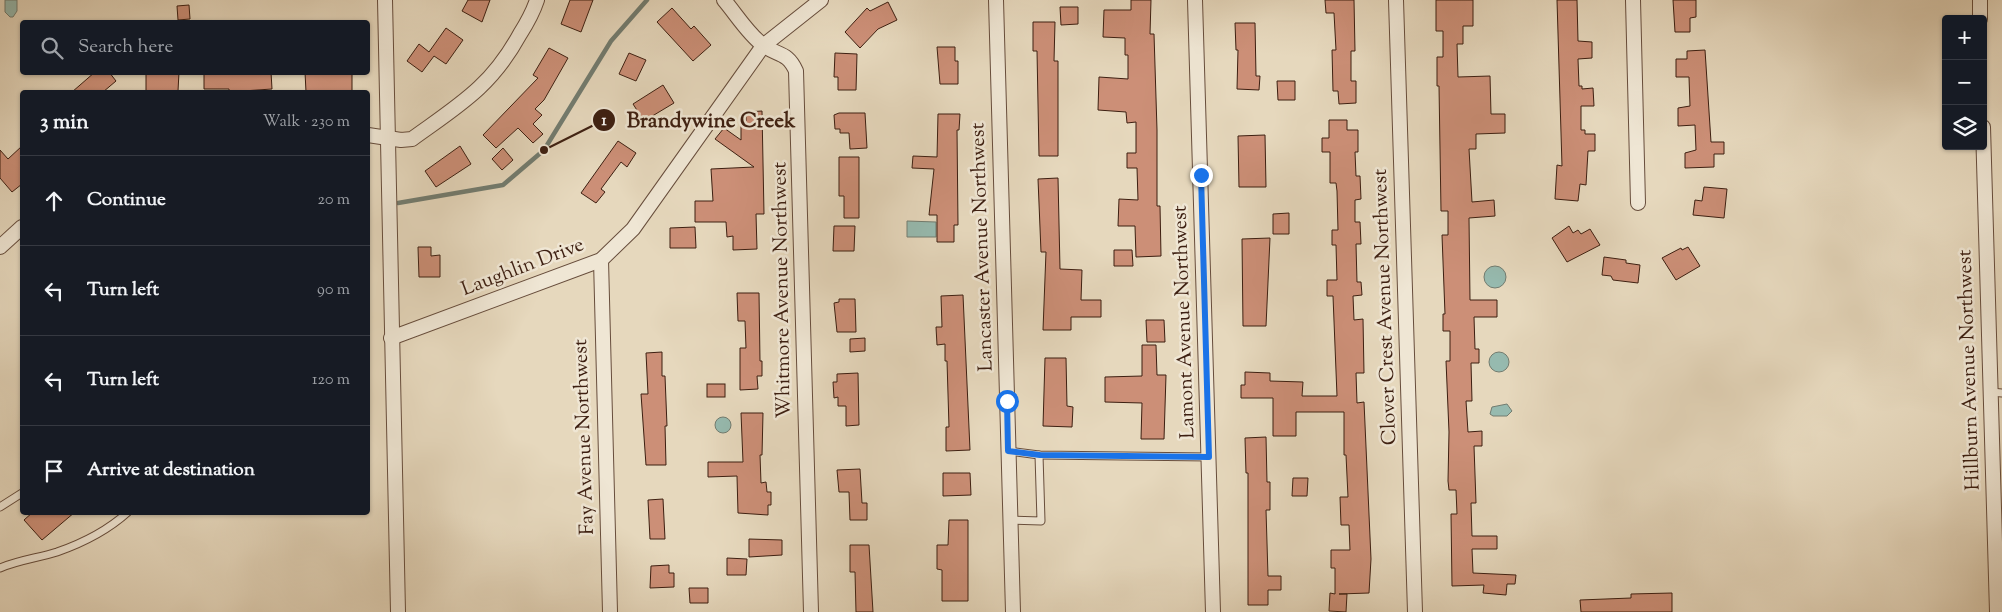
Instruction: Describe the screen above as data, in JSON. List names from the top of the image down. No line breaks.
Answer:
{"streets":{"street":["Lancaster Avenue Northwest","Laughlin Drive","Whitmore Avenue Northwest","Clover Crest Avenue Northwest","Lamont Avenue Northwest","Hillburn Avenue Northwest","Fay Avenue Northwest"]},"crossings":[["Laughlin Drive","Whitmore Avenue Northwest"],["Laughlin Drive","Fay Avenue Northwest"]],"places":["Brandywine Creek"],"page":{"map_buttons":["+","−"],"search":"Search here","heading":["3 min","Walk · 230 m"],"list":[["Continue","20 m"],["Turn left","90 m"],["Turn left","120 m"],"Arrive at destination"]}}
